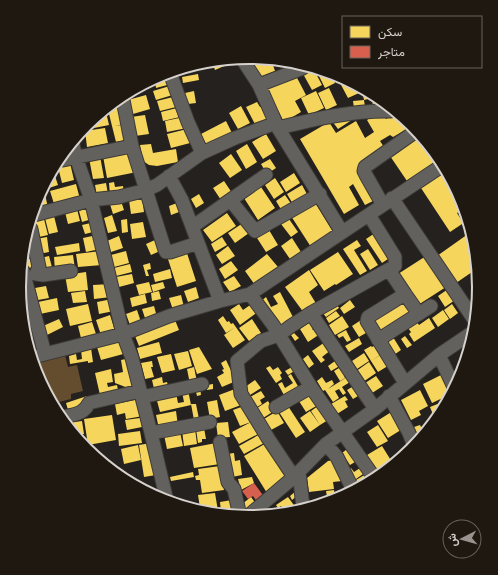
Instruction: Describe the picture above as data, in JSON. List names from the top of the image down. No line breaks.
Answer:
{"legend":["سكن","متاجر"],"north":"left"}
